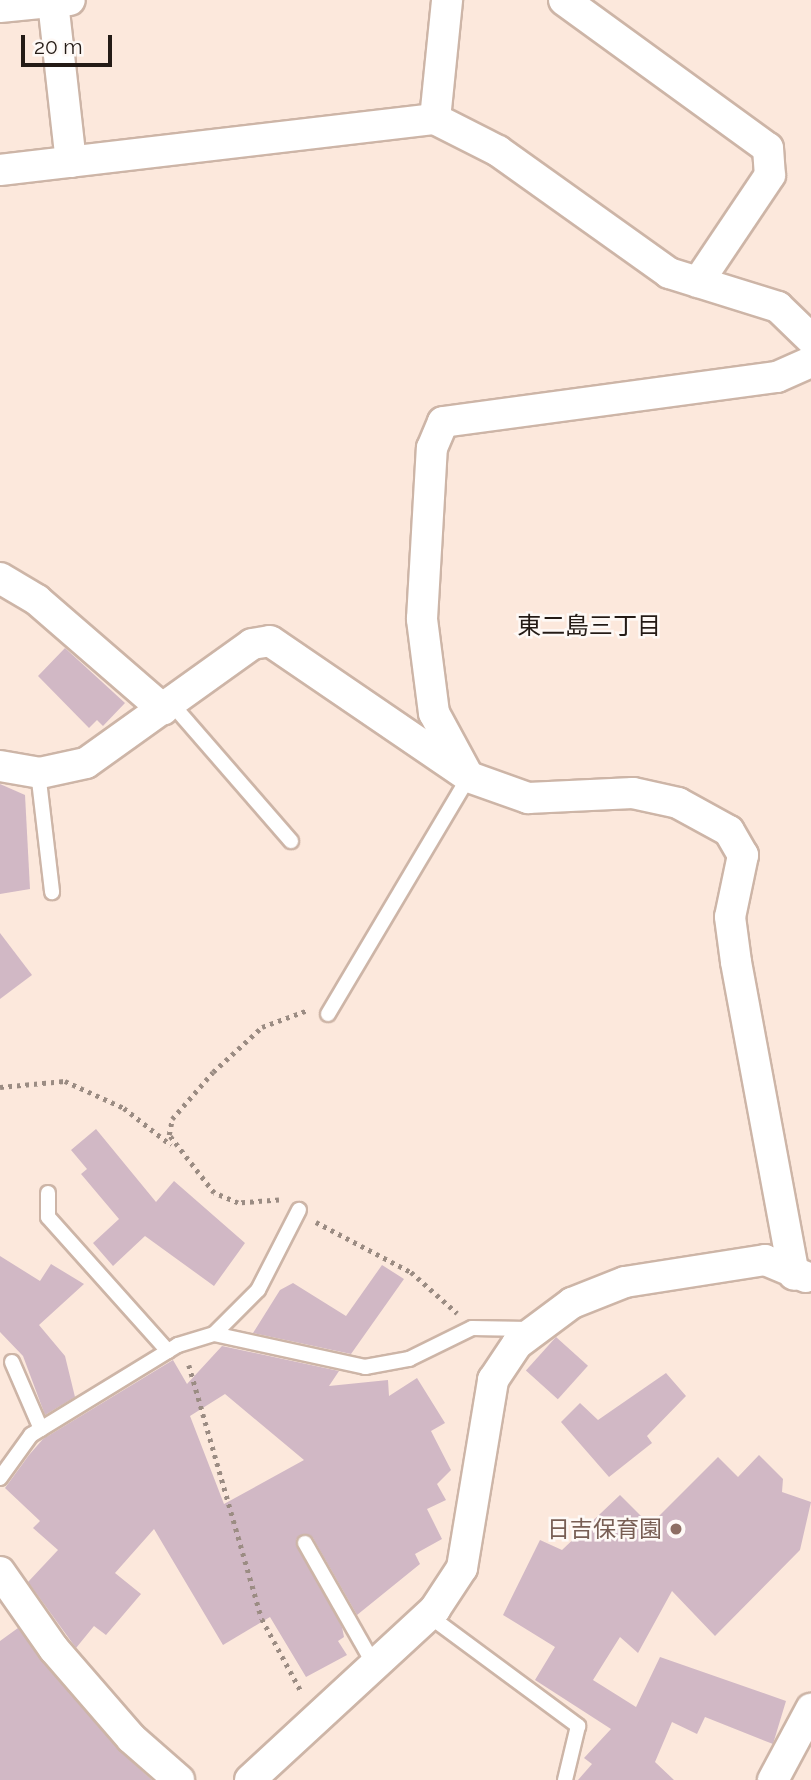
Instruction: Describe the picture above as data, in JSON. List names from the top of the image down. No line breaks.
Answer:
{"districts":["東二島三丁目"],"places":["日吉保育園"],"scale_bar":"20 m"}
